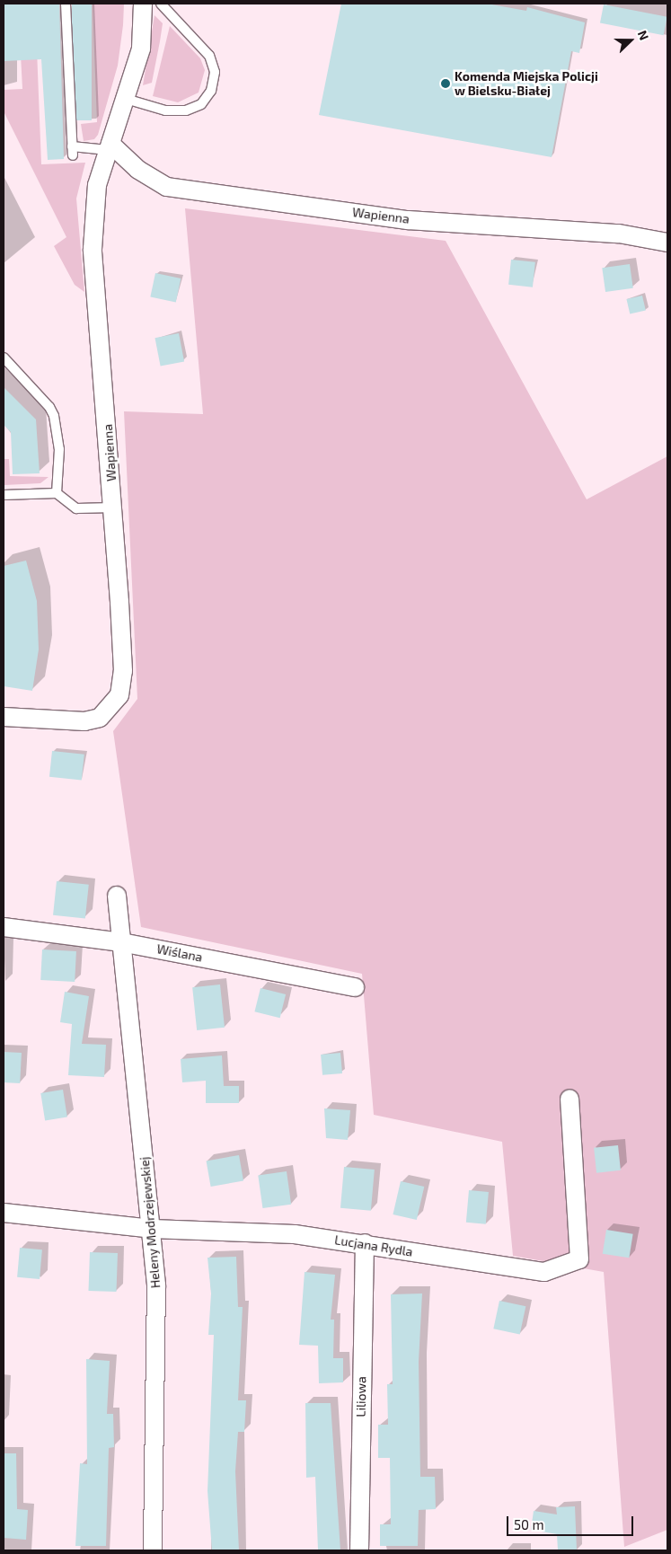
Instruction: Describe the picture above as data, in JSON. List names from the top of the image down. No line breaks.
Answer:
{"streets":{"street":["Wapienna","Wiślana","Heleny Modrzejewskiej","Lucjana Rydla","Liliowa"]},"crossings":[["Wiślana","Heleny Modrzejewskiej"],["Heleny Modrzejewskiej","Lucjana Rydla"],["Lucjana Rydla","Liliowa"]],"places":["Komenda Miejska Policji w Bielsku-Białej"],"scale_bar":"50 m","north":"right"}
